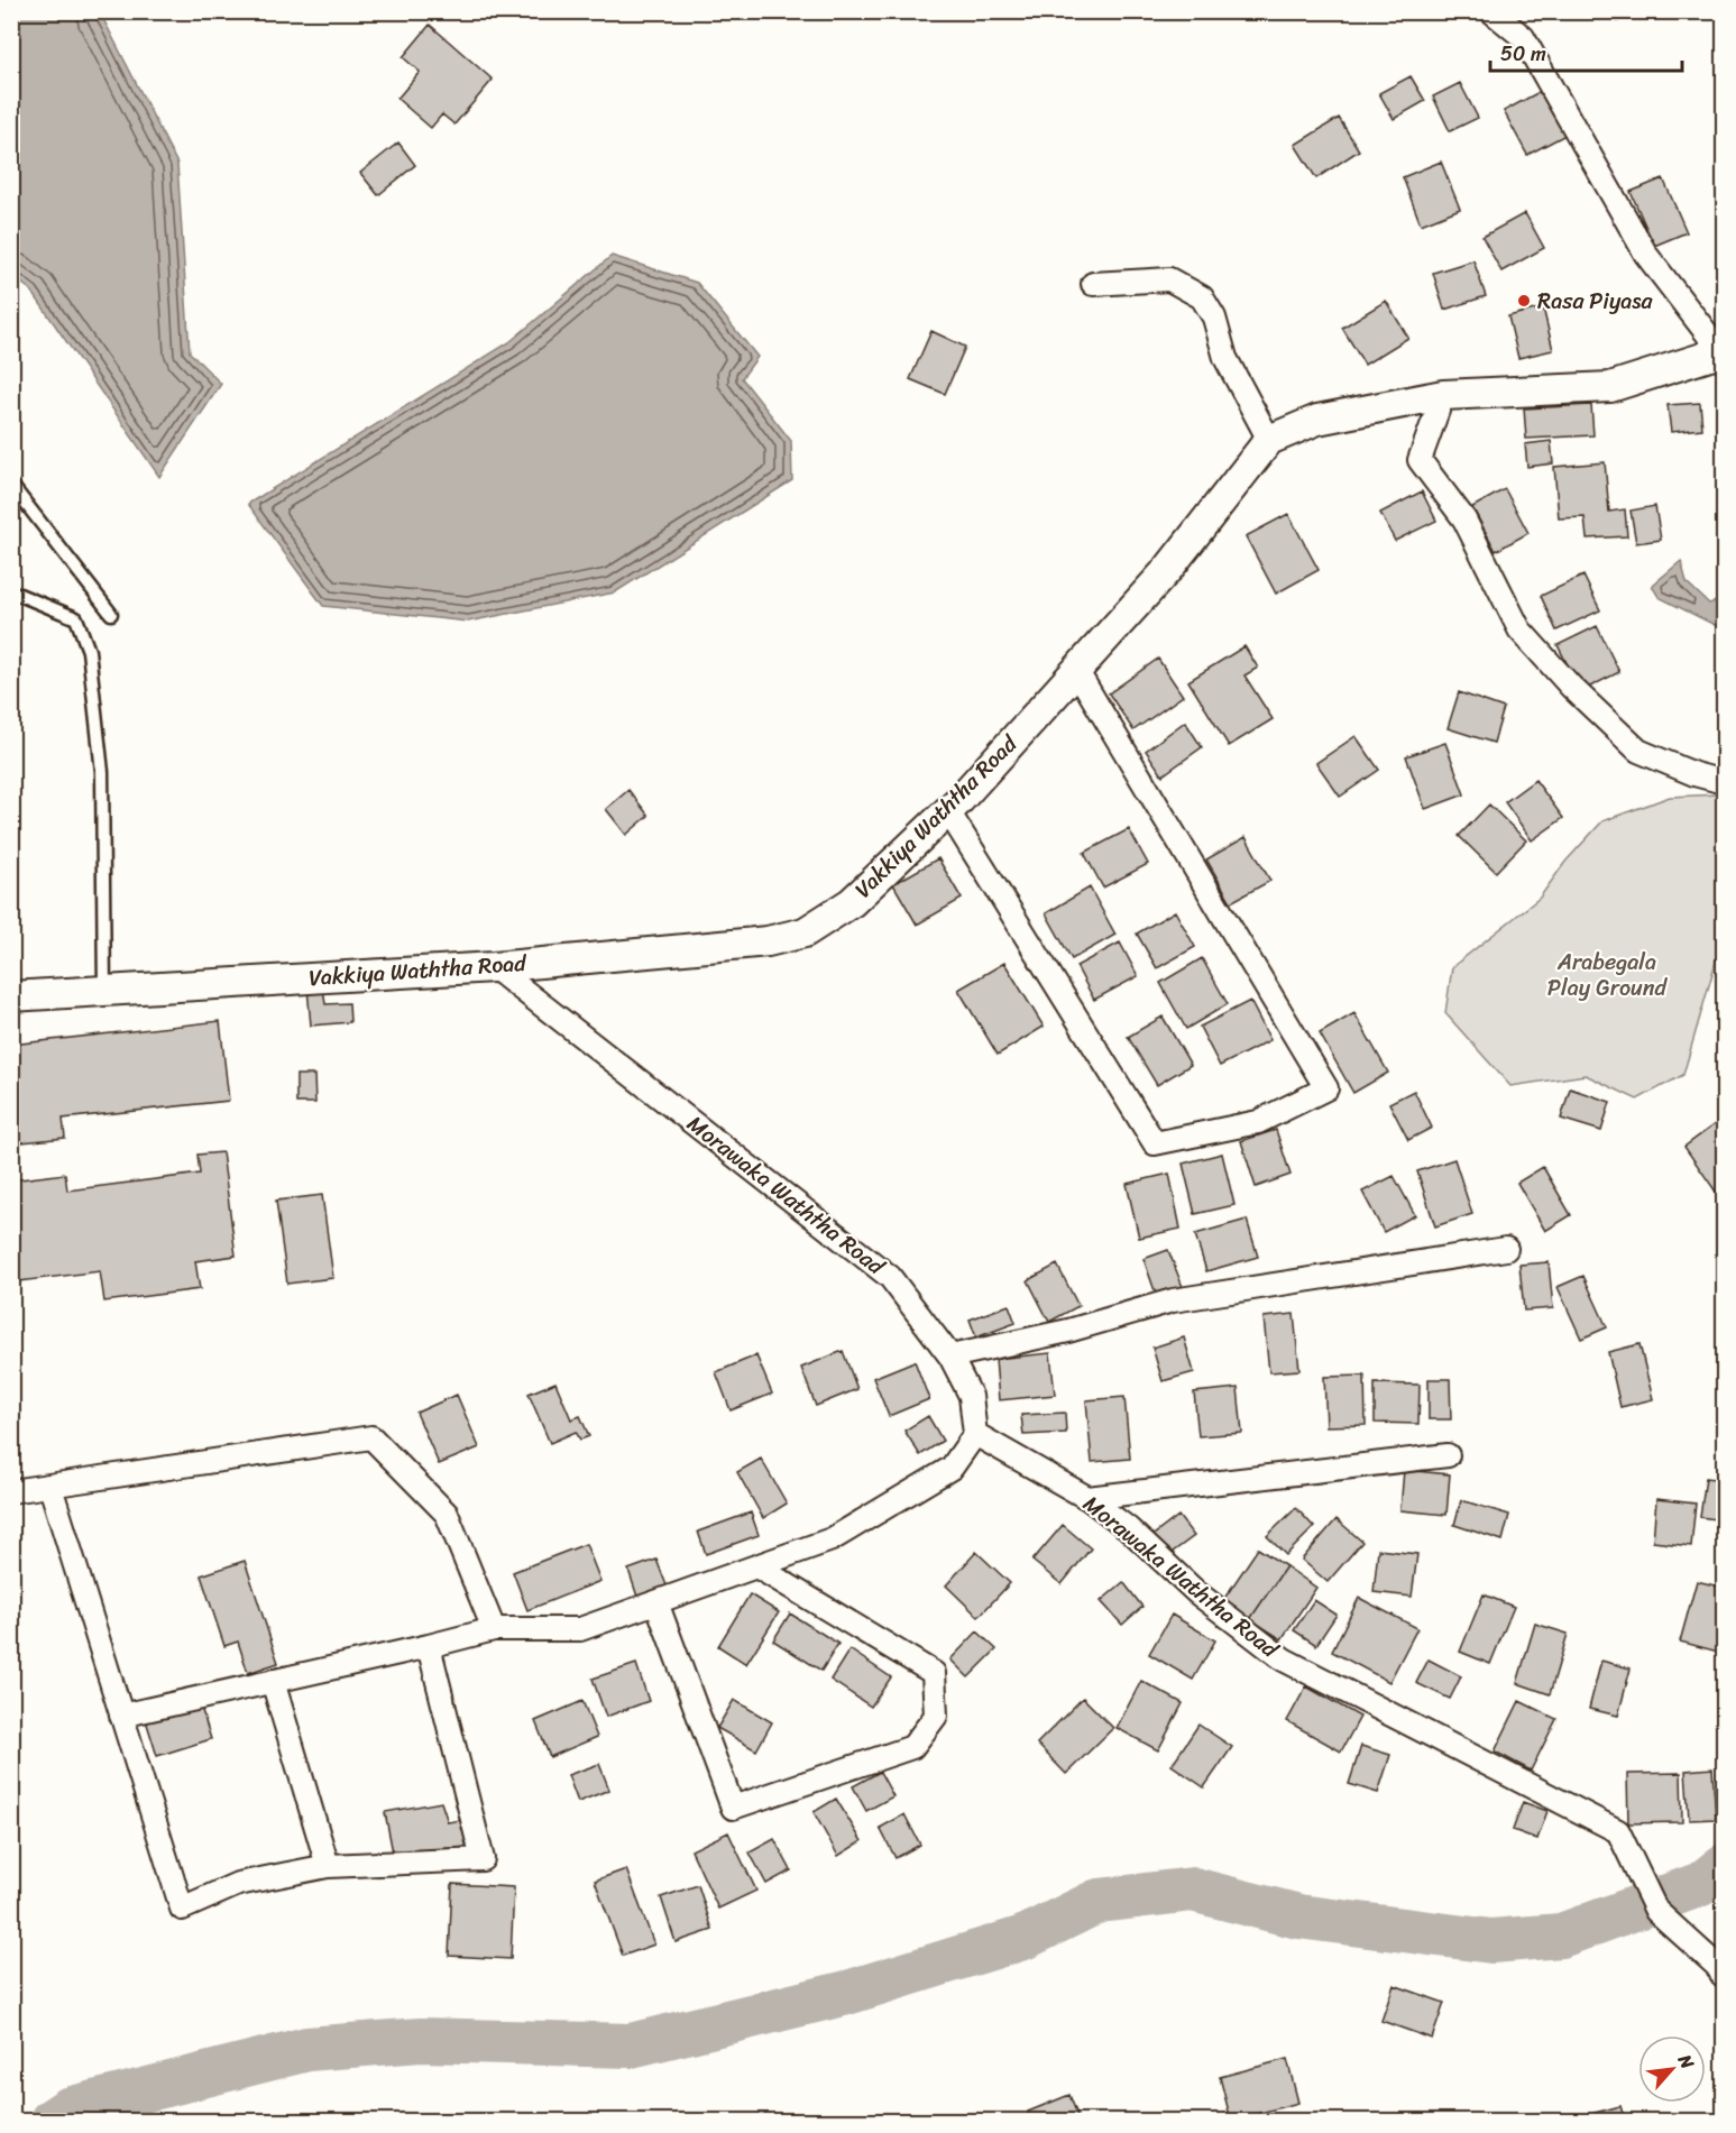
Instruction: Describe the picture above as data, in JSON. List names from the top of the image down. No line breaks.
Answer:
{"streets":{"street":["Vakkiya Waththa Road","Morawaka Waththa Road"]},"crossings":[["Vakkiya Waththa Road","Morawaka Waththa Road"]],"parks":["Arabegala Play Ground"],"places":["Rasa Piyasa"],"scale_bar":"50 m","north":"top right"}
